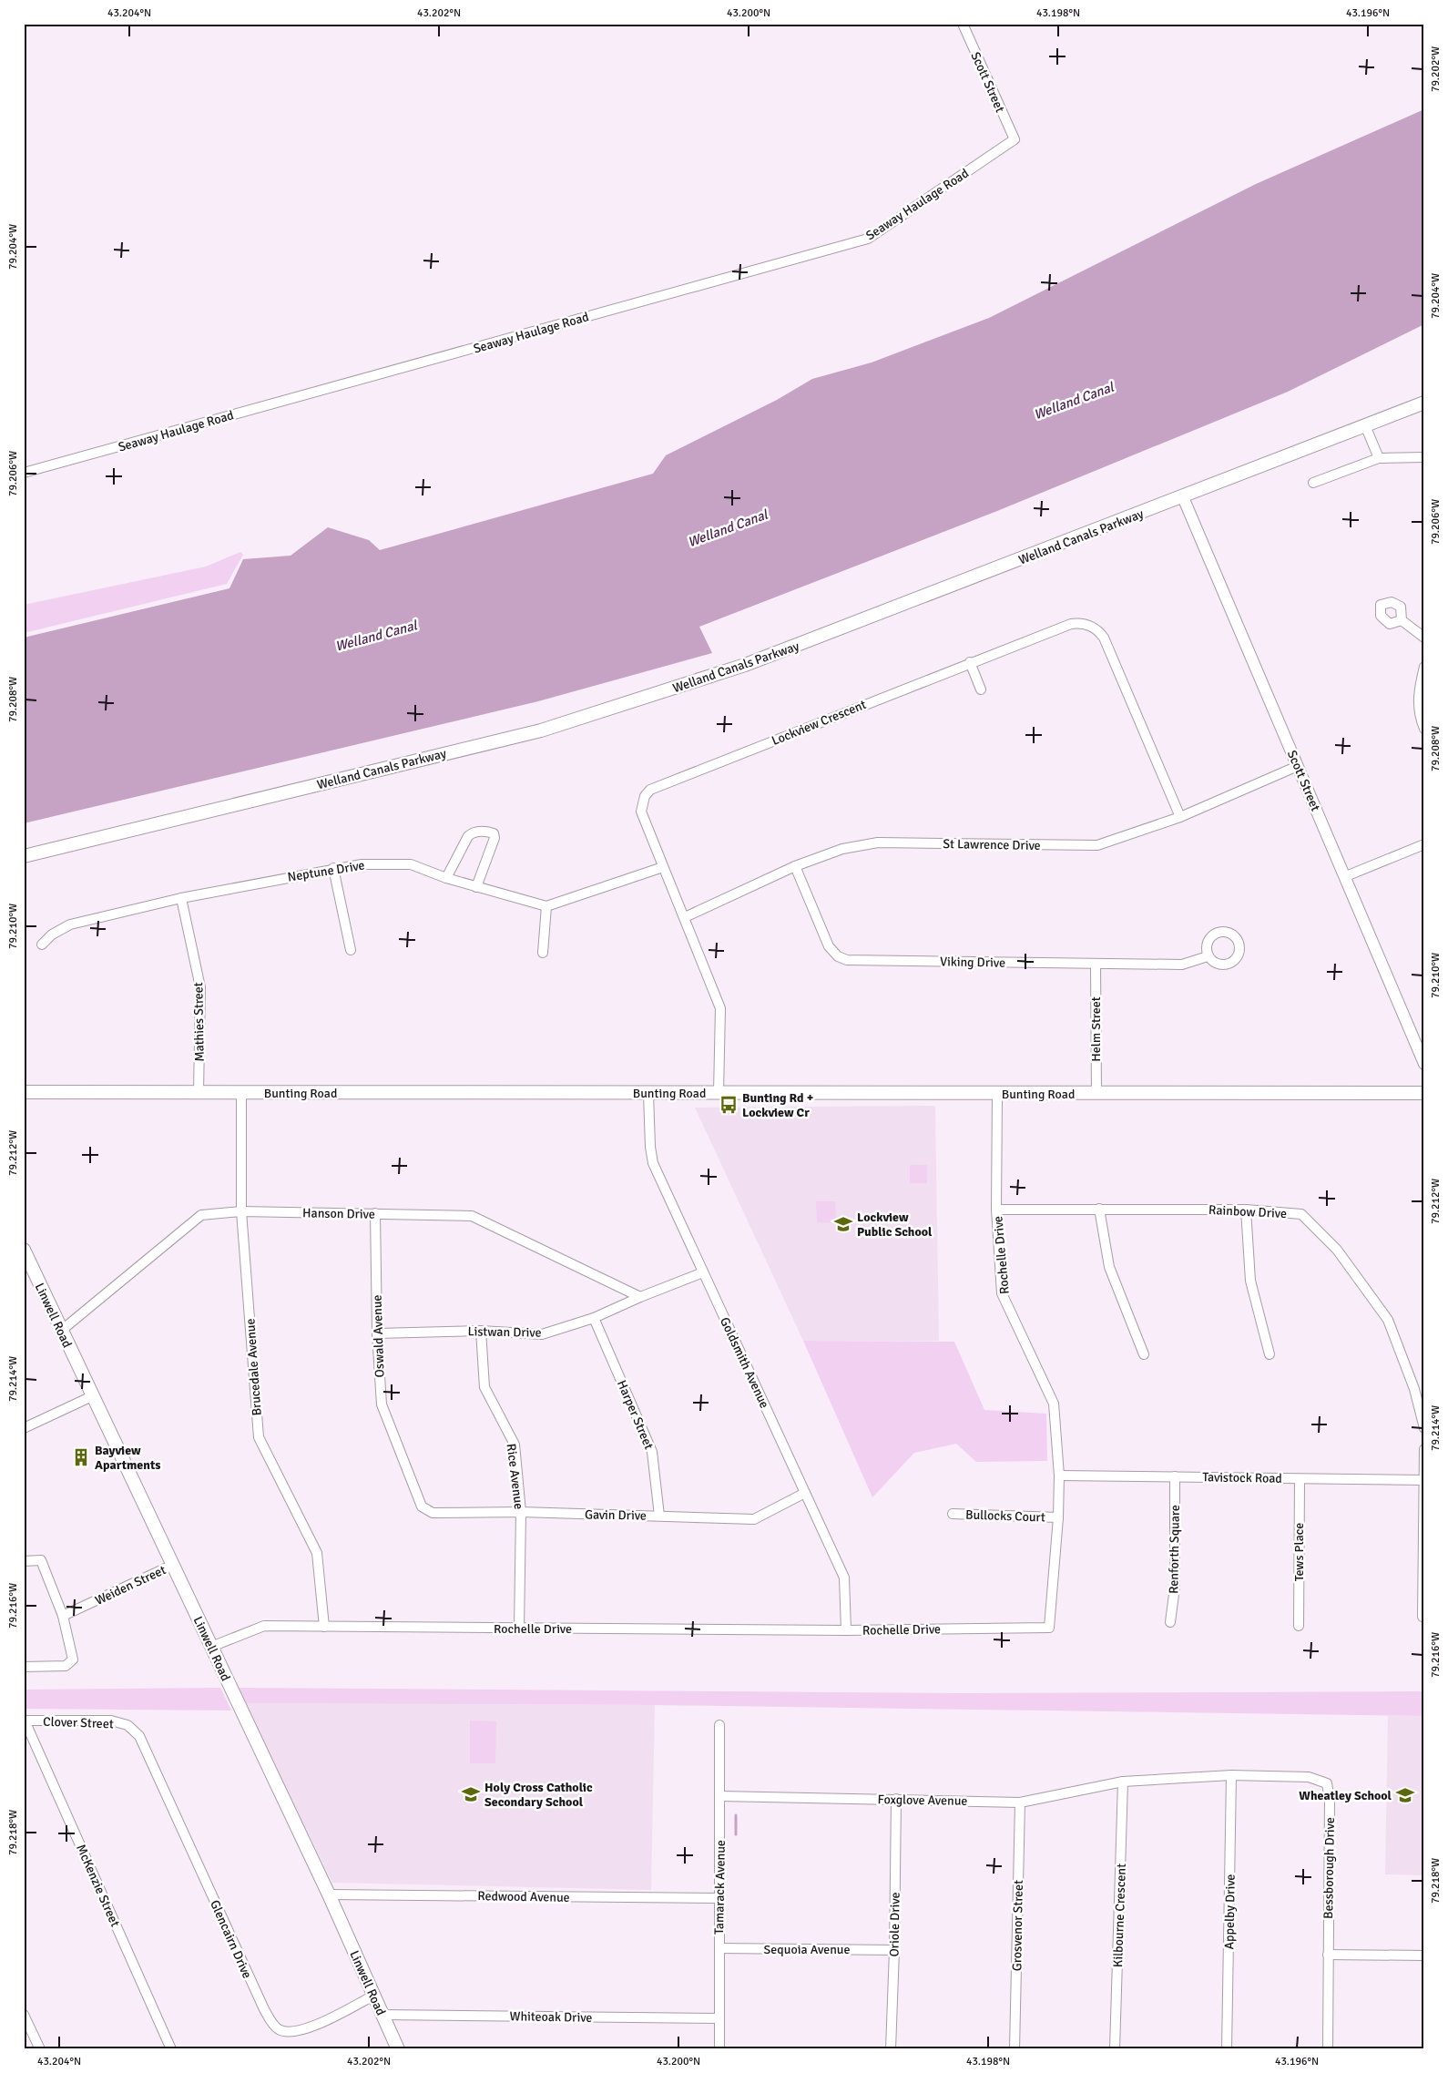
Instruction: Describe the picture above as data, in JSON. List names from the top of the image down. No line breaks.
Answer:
{"streets":{"main road":["Welland Canals Parkway","Bunting Road","Linwell Road"],"street":["Scott Street","Seaway Haulage Road","Lockview Crescent","St Lawrence Drive","Neptune Drive","Viking Drive","Mathies Street","Helm Street","Rainbow Drive","Hanson Drive","Rochelle Drive","Listwan Drive","Oswald Avenue","Goldsmith Avenue","Brucedale Avenue","Harper Street","Rice Avenue","Tavistock Road","Gavin Drive","Bullocks Court","Renforth Square","Tews Place","Weiden Street","Clover Street","Foxglove Avenue","Bessborough Drive","McKenzie Street","Tamarack Avenue","Redwood Avenue","Appelby Drive","Kilbourne Crescent","Oriole Drive","Grosvenor Street","Glencairn Drive","Sequoia Avenue","Whiteoak Drive"]},"crossings":[["Scott Street","Seaway Haulage Road"],["Scott Street","Welland Canals Parkway"],["Scott Street","St Lawrence Drive"],["Lockview Crescent","St Lawrence Drive"],["Lockview Crescent","Bunting Road"],["St Lawrence Drive","Viking Drive"],["Neptune Drive","Mathies Street"],["Viking Drive","Helm Street"],["Mathies Street","Bunting Road"],["Helm Street","Bunting Road"],["Bunting Road","Rochelle Drive"],["Bunting Road","Goldsmith Avenue"],["Bunting Road","Brucedale Avenue"],["Rainbow Drive","Rochelle Drive"],["Hanson Drive","Linwell Road"],["Hanson Drive","Listwan Drive"],["Hanson Drive","Oswald Avenue"],["Hanson Drive","Brucedale Avenue"],["Rochelle Drive","Linwell Road"],["Rochelle Drive","Goldsmith Avenue"],["Rochelle Drive","Brucedale Avenue"],["Rochelle Drive","Rice Avenue"],["Rochelle Drive","Tavistock Road"],["Rochelle Drive","Bullocks Court"],["Linwell Road","Weiden Street"],["Linwell Road","Redwood Avenue"],["Linwell Road","Glencairn Drive"],["Linwell Road","Whiteoak Drive"],["Listwan Drive","Oswald Avenue"],["Listwan Drive","Goldsmith Avenue"],["Listwan Drive","Harper Street"],["Listwan Drive","Rice Avenue"],["Oswald Avenue","Gavin Drive"],["Goldsmith Avenue","Gavin Drive"],["Harper Street","Gavin Drive"],["Rice Avenue","Gavin Drive"],["Tavistock Road","Renforth Square"],["Tavistock Road","Tews Place"],["Clover Street","McKenzie Street"],["Clover Street","Glencairn Drive"],["Foxglove Avenue","Bessborough Drive"],["Foxglove Avenue","Tamarack Avenue"],["Foxglove Avenue","Kilbourne Crescent"],["Foxglove Avenue","Oriole Drive"],["Foxglove Avenue","Grosvenor Street"],["Bessborough Drive","Appelby Drive"],["Bessborough Drive","Kilbourne Crescent"],["Tamarack Avenue","Redwood Avenue"],["Tamarack Avenue","Sequoia Avenue"],["Tamarack Avenue","Whiteoak Drive"],["Oriole Drive","Sequoia Avenue"]],"water":["Welland Canal"],"places":{"bus stop":["Bunting Rd + Lockview Cr"],"school or university":["Lockview Public School","Holy Cross Catholic Secondary School","Wheatley School"],"building":["Bayview Apartments"]},"coordinates":["43.204°N","43.202°N","43.200°N","43.198°N","43.196°N","79.202°W","79.204°W","79.206°W","79.208°W","79.210°W","79.212°W","79.214°W","79.216°W","79.218°W"]}
